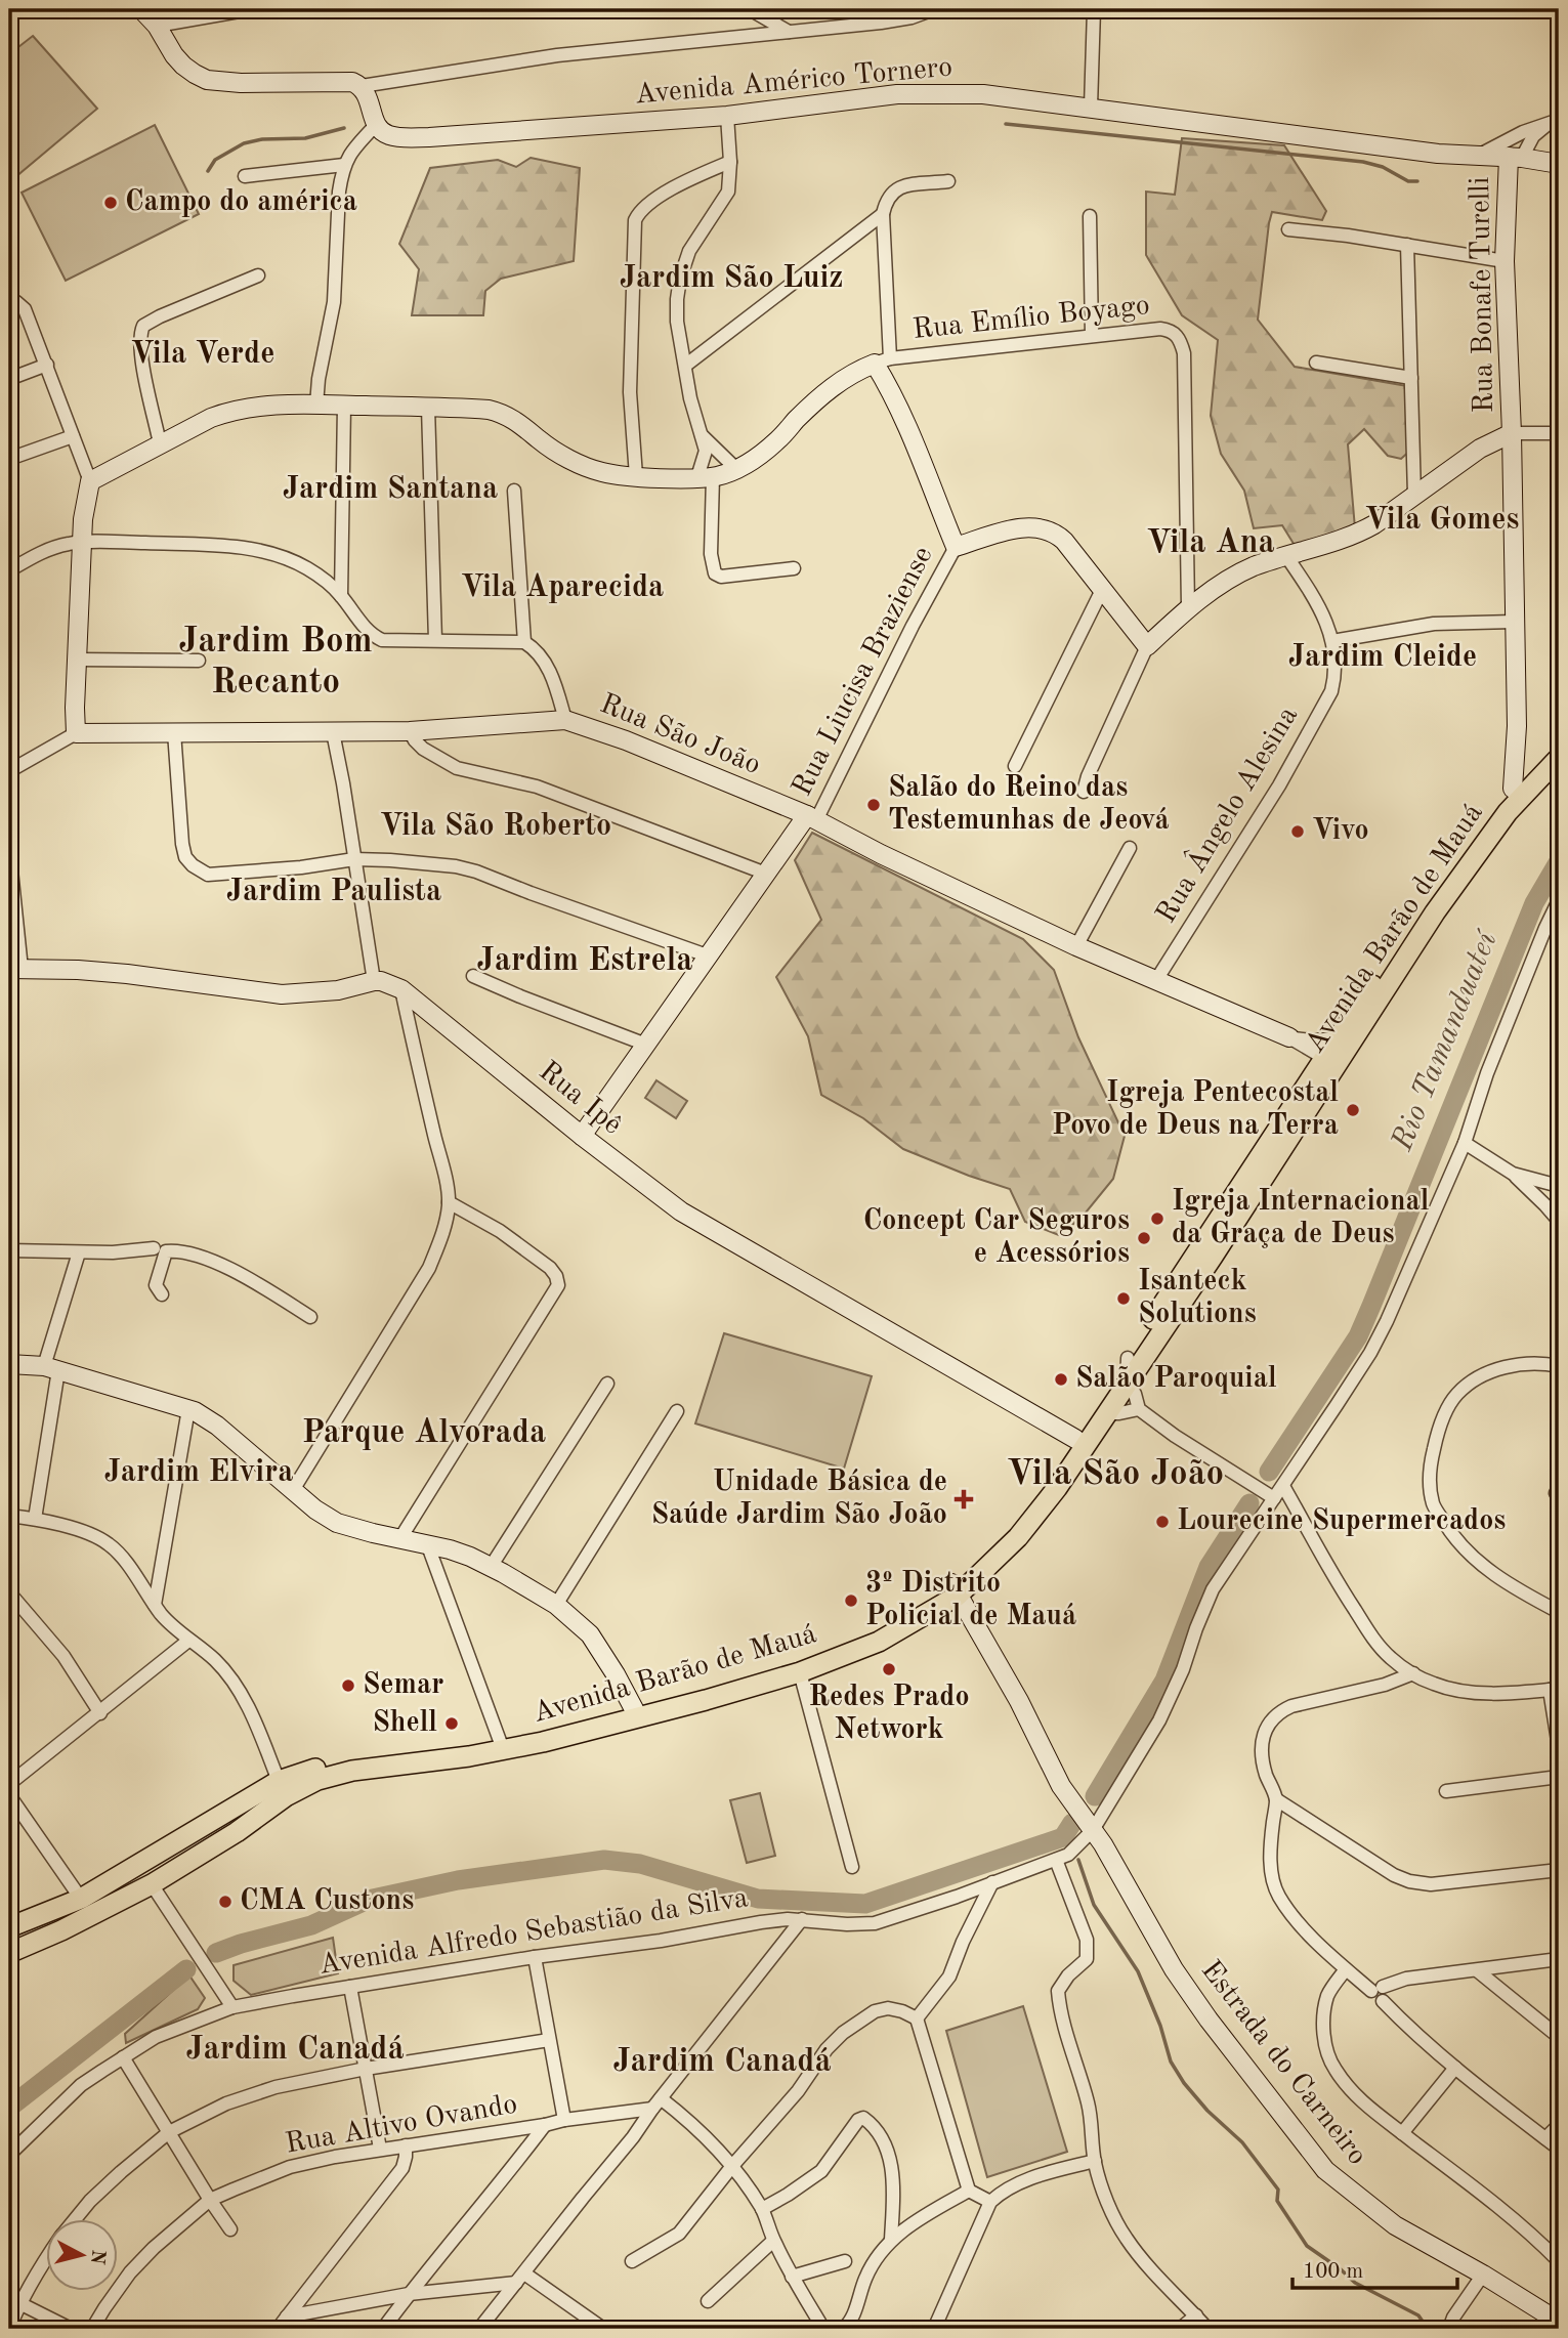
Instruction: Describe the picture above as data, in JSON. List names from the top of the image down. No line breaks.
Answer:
{"streets":{"main road":["Avenida Barão de Mauá"],"street":["Avenida Américo Tornero","Rua Bonafe Turelli","Rua Emílio Boyago","Rua Liucisa Braziense","Rua São João","Rua Ângelo Alesina","Rua Ipê","Avenida Alfredo Sebastião da Silva","Estrada do Carneiro","Rua Altivo Ovando"]},"crossings":[["Avenida Américo Tornero","Rua Bonafe Turelli"],["Rua Bonafe Turelli","Avenida Barão de Mauá"],["Rua Liucisa Braziense","Rua São João"],["Rua São João","Rua Ângelo Alesina"],["Rua São João","Avenida Barão de Mauá"],["Avenida Barão de Mauá","Rua Ipê"],["Avenida Barão de Mauá","Estrada do Carneiro"],["Avenida Alfredo Sebastião da Silva","Estrada do Carneiro"]],"districts":["Jardim São Luiz","Vila Verde","Jardim Santana","Vila Gomes","Vila Ana","Vila Aparecida","Jardim Bom Recanto","Jardim Cleide","Vila São Roberto","Jardim Paulista","Jardim Estrela","Parque Alvorada","Jardim Elvira","Vila São João","Jardim Canadá","Jardim Canadá"],"water":["Rio Tamanduateí"],"places":{"other":["Campo do américa","Salão do Reino das Testemunhas de Jeová","Vivo","Igreja Pentecostal Povo de Deus na Terra","Igreja Internacional da Graça de Deus","Concept Car Seguros e Acessórios","Isanteck Solutions","Salão Paroquial","Lourecine Supermercados","3º Distrito Policial de Mauá","Redes Prado Network","Semar","Shell","CMA Custons"],"health":["Unidade Básica de Saúde Jardim São João"]},"scale_bar":"100 m","north":"right"}
